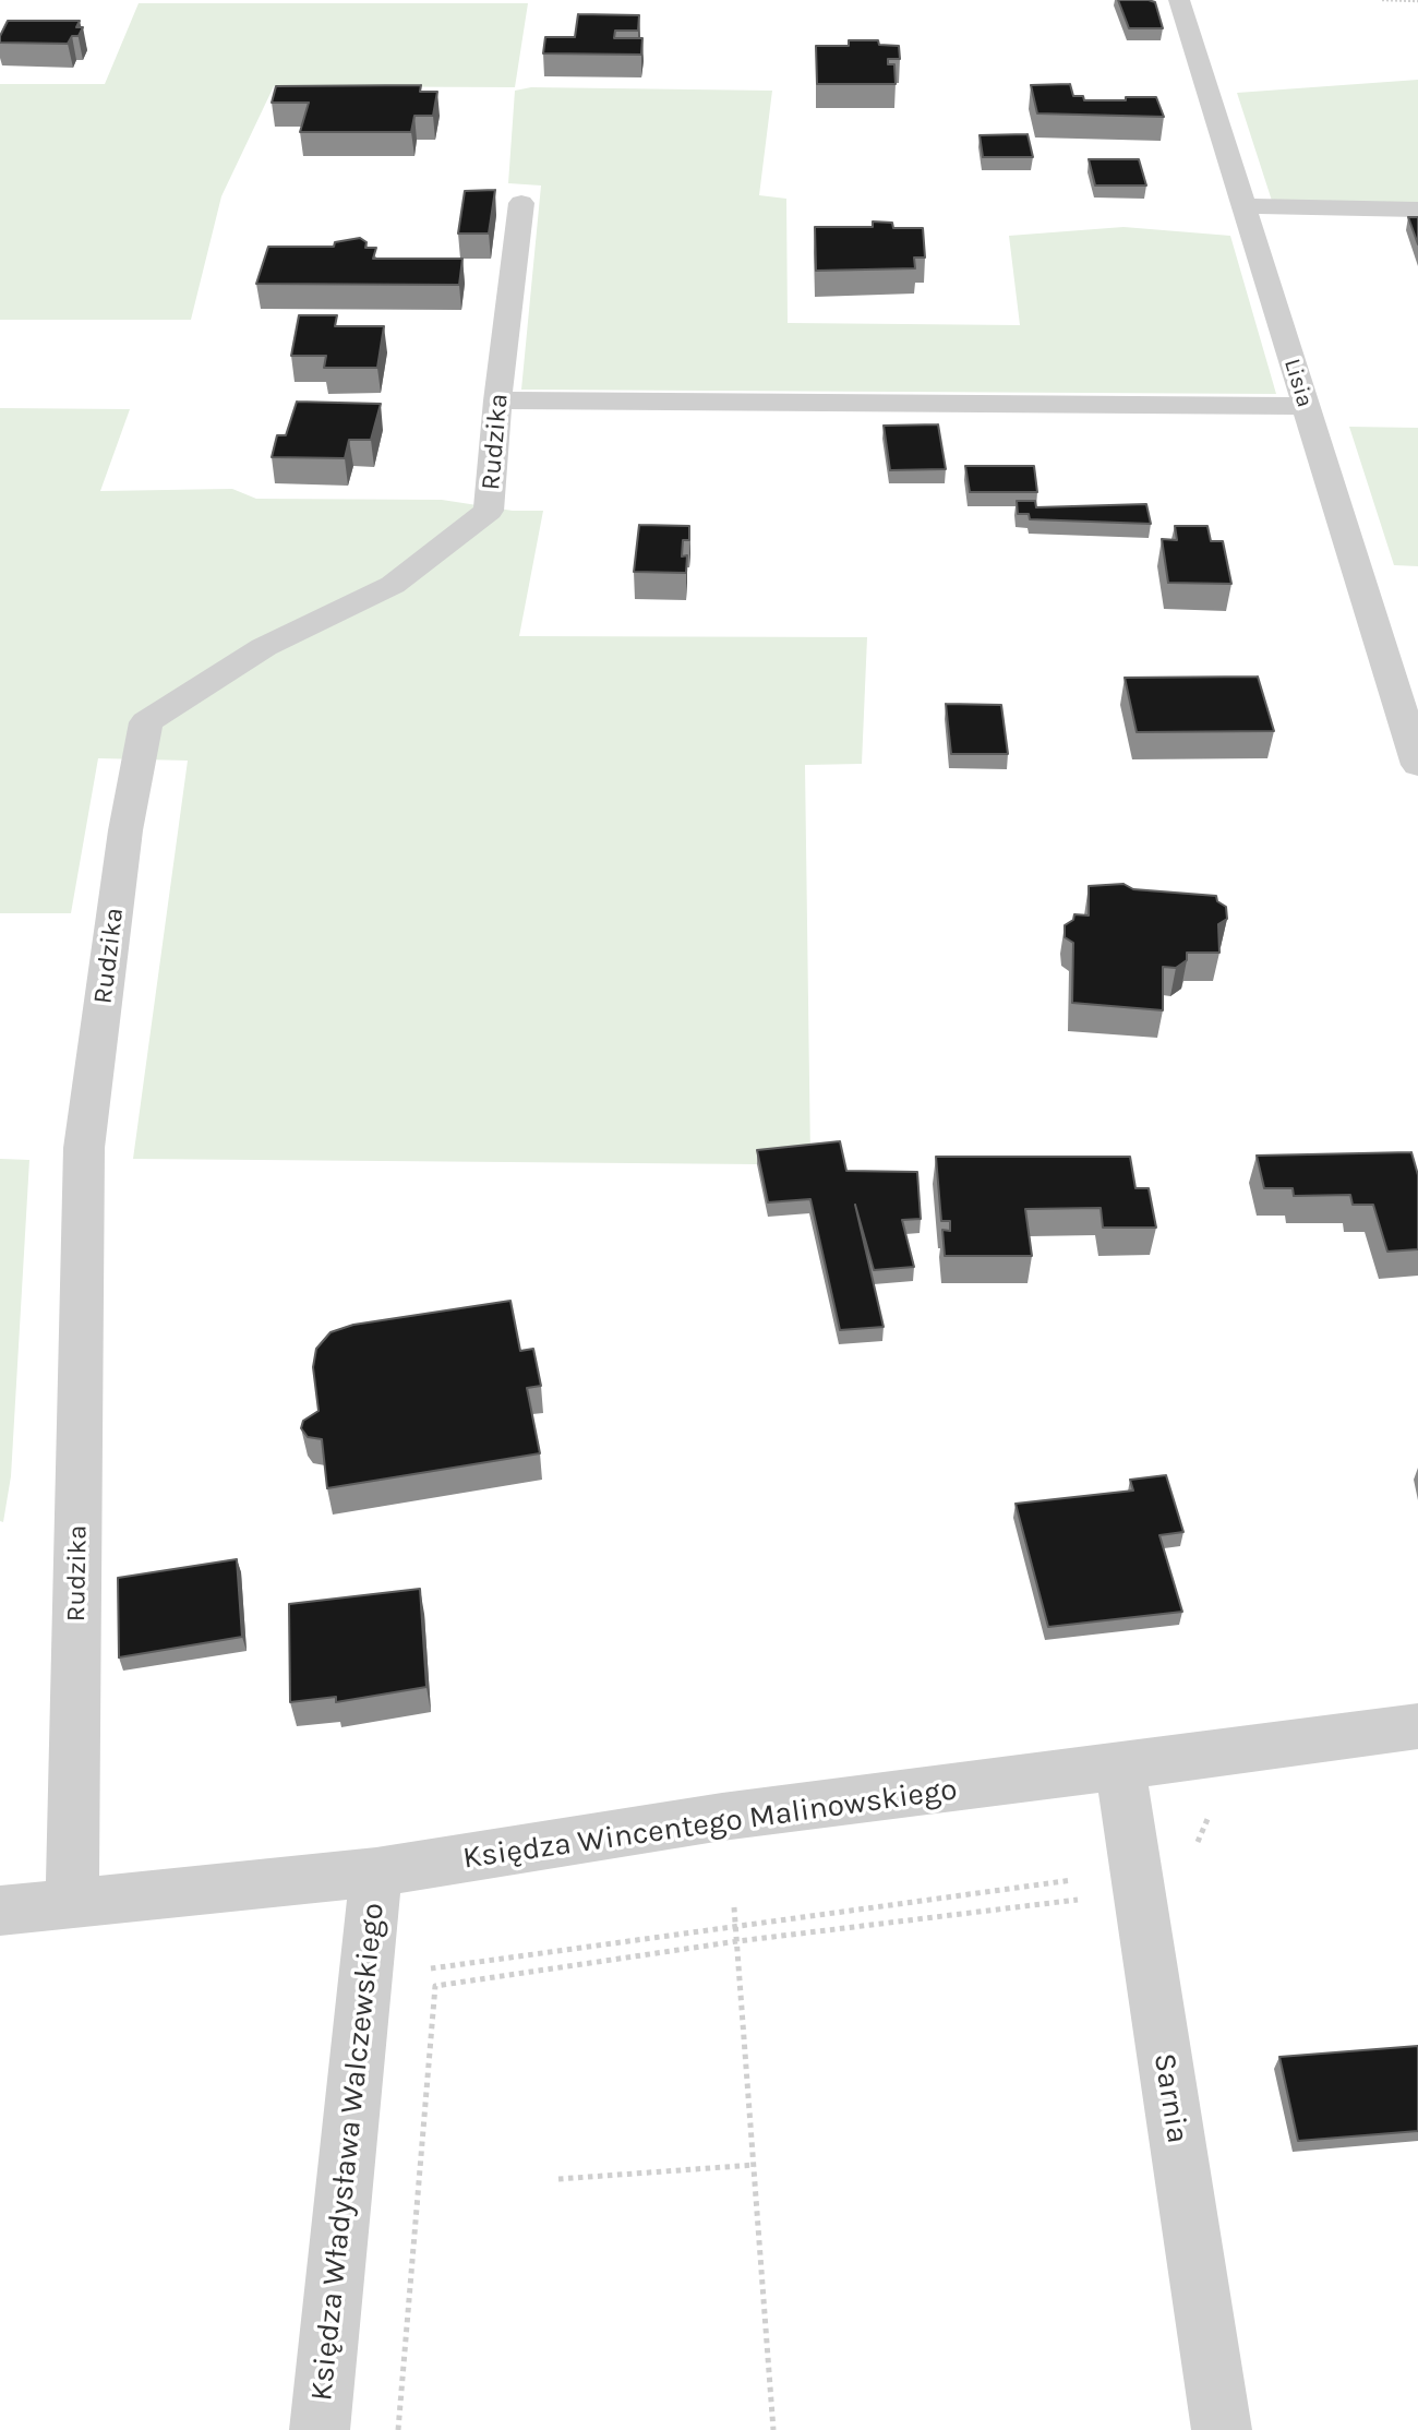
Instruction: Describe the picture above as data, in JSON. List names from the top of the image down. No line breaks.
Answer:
{"streets":{"street":["Lisia","Rudzika","Księdza Wincentego Malinowskiego","Sarnia","Księdza Władysława Walczewskiego"]},"crossings":[["Rudzika","Księdza Wincentego Malinowskiego"],["Księdza Wincentego Malinowskiego","Sarnia"],["Księdza Wincentego Malinowskiego","Księdza Władysława Walczewskiego"]]}
